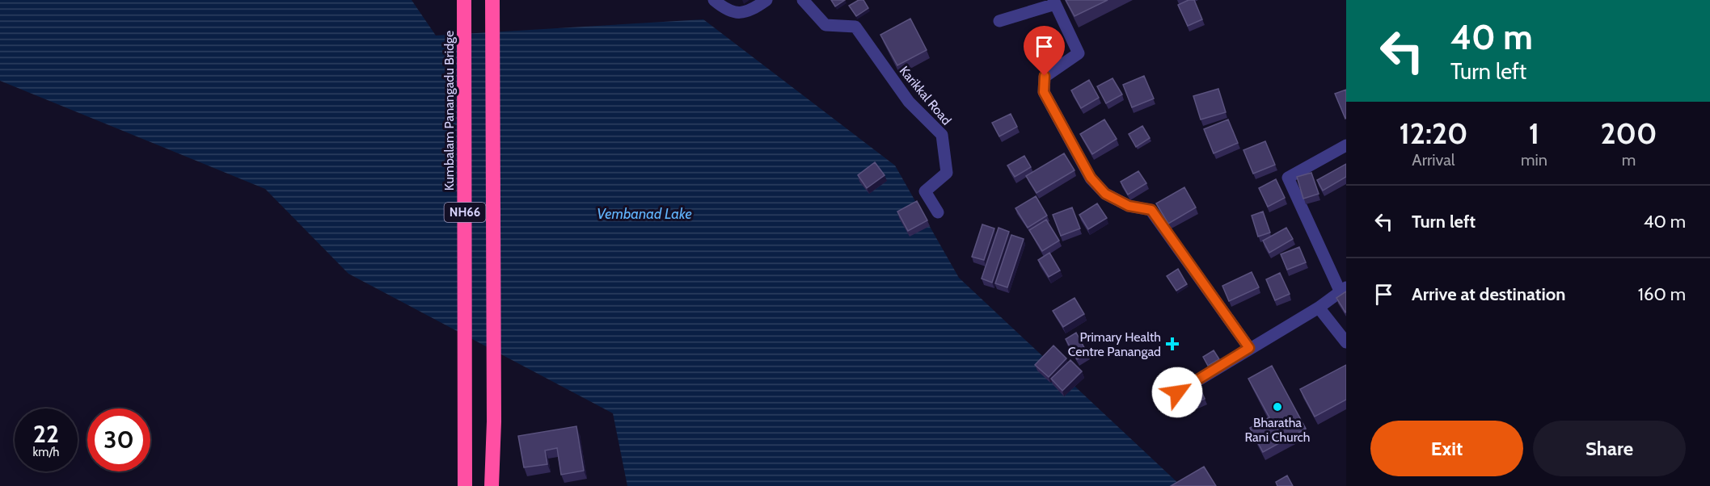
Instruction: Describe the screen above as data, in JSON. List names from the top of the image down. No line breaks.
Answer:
{"streets":{"highway":["Kumbalam Panangadu Bridge","NH66"],"street":["Karikkal Road"]},"water":["Vembanad Lake"],"places":{"health":["Primary Health Centre Panangad"],"other":["Bharatha Rani Church"]},"page":{"turn":["40 m","Turn left"],"eta":["12:20","Arrival","1","min","200","m"],"list":[{"name":"Turn left","value":"40 m"},{"name":"Arrive at destination","value":"160 m"}],"speed":"22 km/h","limit":"30","buttons":["Exit","Share"]}}
